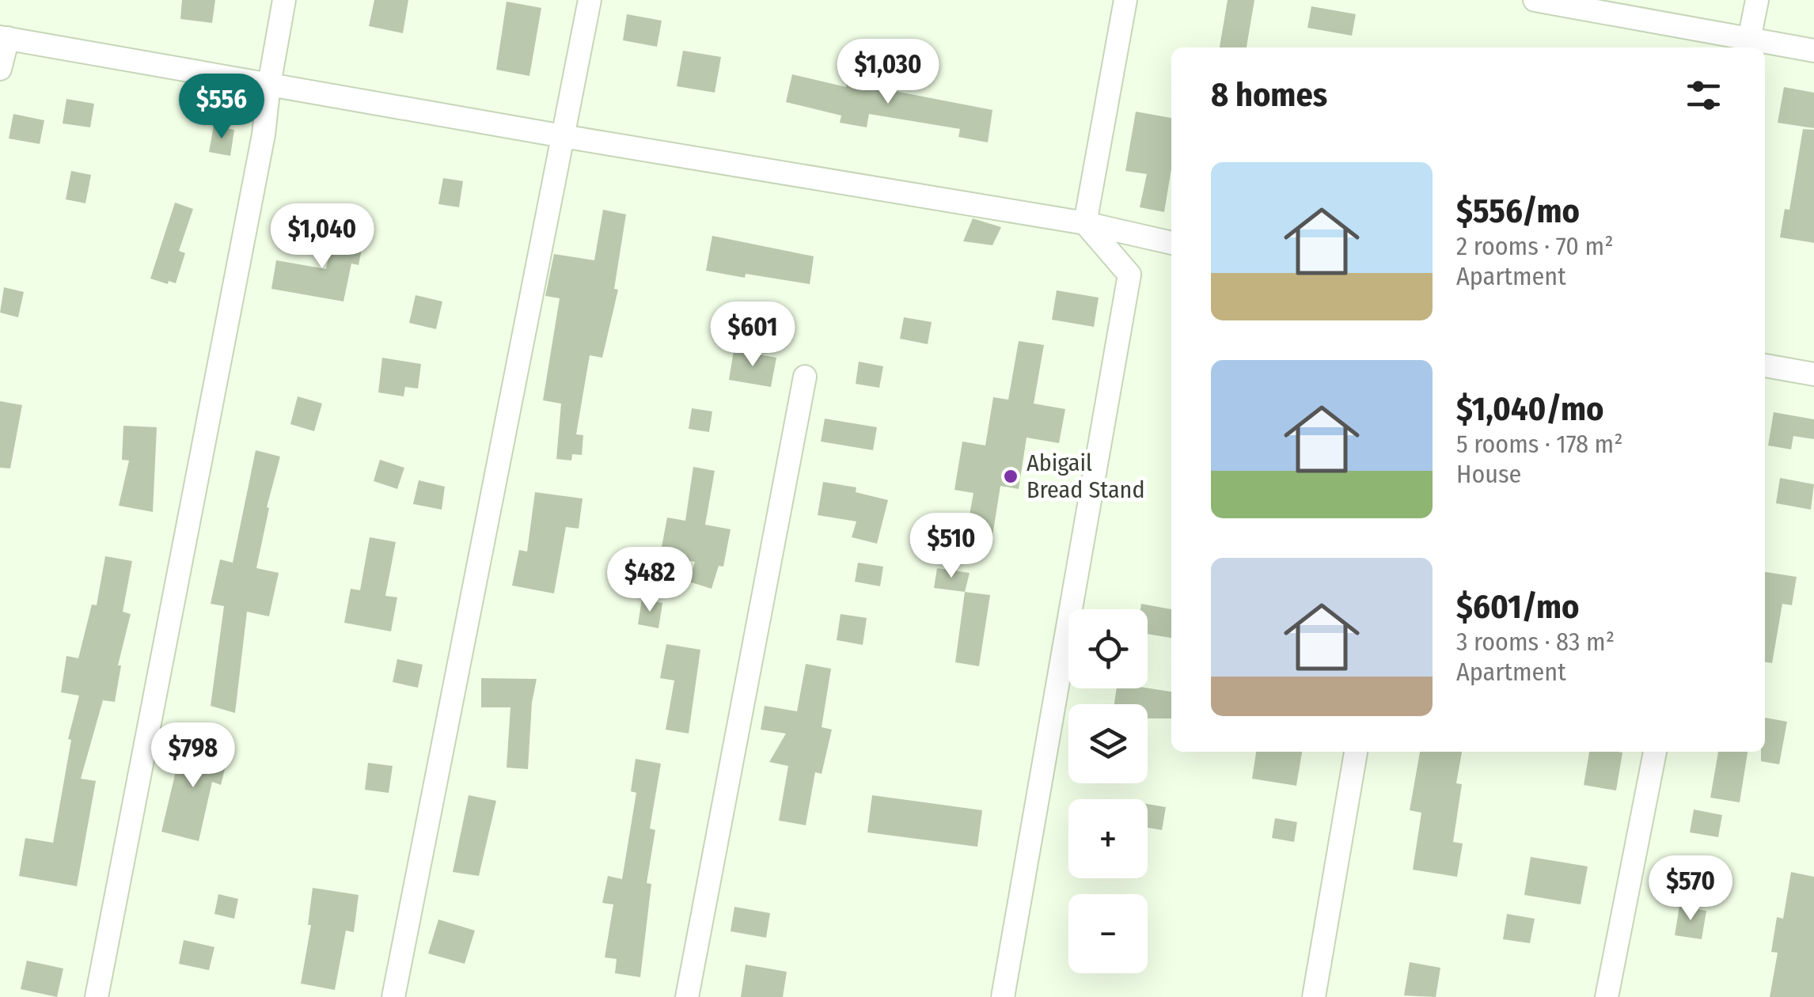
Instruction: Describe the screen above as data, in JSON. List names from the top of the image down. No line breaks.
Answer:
{"places":["Abigail Bread Stand"],"page":{"price":["$1,030","$556","$1,040","$601","$510","$482","$798","$570"],"heading":"8 homes","list":[{"name":"$556/mo","note":"2 rooms · 70 m² · Apartment"},{"name":"$1,040/mo","note":"5 rooms · 178 m² · House"},{"name":"$601/mo","note":"3 rooms · 83 m² · Apartment"}],"map_buttons":["+","−"]}}
